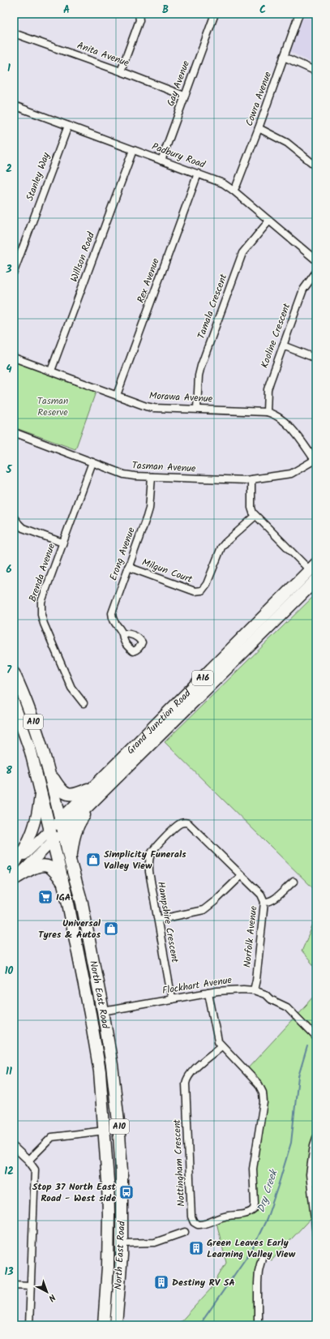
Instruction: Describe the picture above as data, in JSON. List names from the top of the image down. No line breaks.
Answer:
{"streets":{"highway":["A16","A10","Grand Junction Road","North East Road"],"street":["Anita Avenue","Gay Avenue","Cowra Avenue","Padbury Road","Stanley Way","Willson Road","Rex Avenue","Tamala Crescent","Kooline Crescent","Morawa Avenue","Tasman Avenue","Erong Avenue","Milgun Court","Brenda Avenue","Hampshire Crescent","Norfolk Avenue","Flockhart Avenue","Nottingham Crescent"]},"crossings":[["Anita Avenue","Gay Avenue"],["Gay Avenue","Padbury Road"],["Cowra Avenue","Padbury Road"],["Padbury Road","Stanley Way"],["Padbury Road","Willson Road"],["Padbury Road","Rex Avenue"],["Padbury Road","Tamala Crescent"],["Willson Road","Morawa Avenue"],["Rex Avenue","Morawa Avenue"],["Tamala Crescent","Morawa Avenue"],["Kooline Crescent","Morawa Avenue"],["Morawa Avenue","Tasman Avenue"],["Tasman Avenue","Erong Avenue"],["Tasman Avenue","Brenda Avenue"],["Erong Avenue","Milgun Court"],["Grand Junction Road","North East Road"],["Hampshire Crescent","Norfolk Avenue"],["Hampshire Crescent","Flockhart Avenue"],["Norfolk Avenue","Flockhart Avenue"],["Flockhart Avenue","North East Road"]],"water":["Dry Creek"],"parks":["Tasman Reserve"],"places":{"shop":["Simplicity Funerals Valley View","Universal Tyres & Autos"],"supermarket":["IGA"],"bus stop":["Stop 37 North East Road - West side"],"building":["Green Leaves Early Learning Valley View","Destiny RV SA"]},"north":"bottom right","grid":{"columns":["A","B","C"],"rows":["1","2","3","4","5","6","7","8","9","10","11","12","13"]}}
